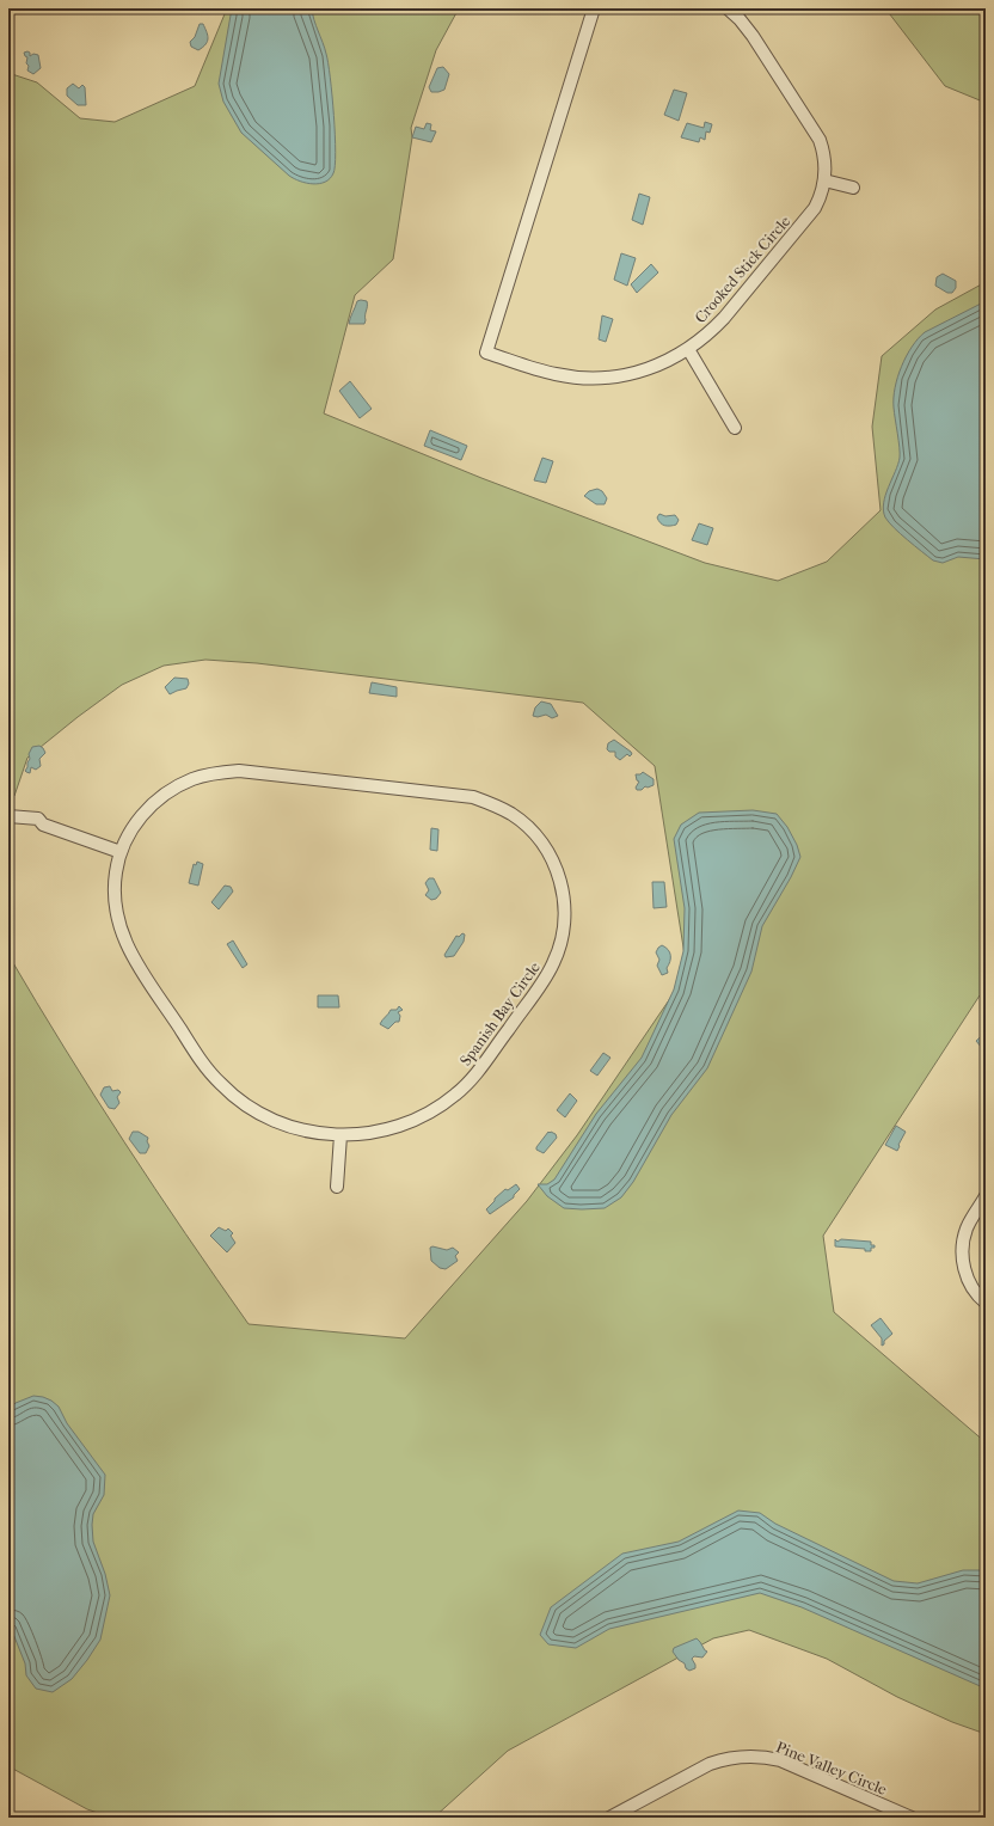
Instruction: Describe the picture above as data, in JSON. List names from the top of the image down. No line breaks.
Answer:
{"streets":{"street":["Crooked Stick Circle","Spanish Bay Circle","Pine Valley Circle"]}}
